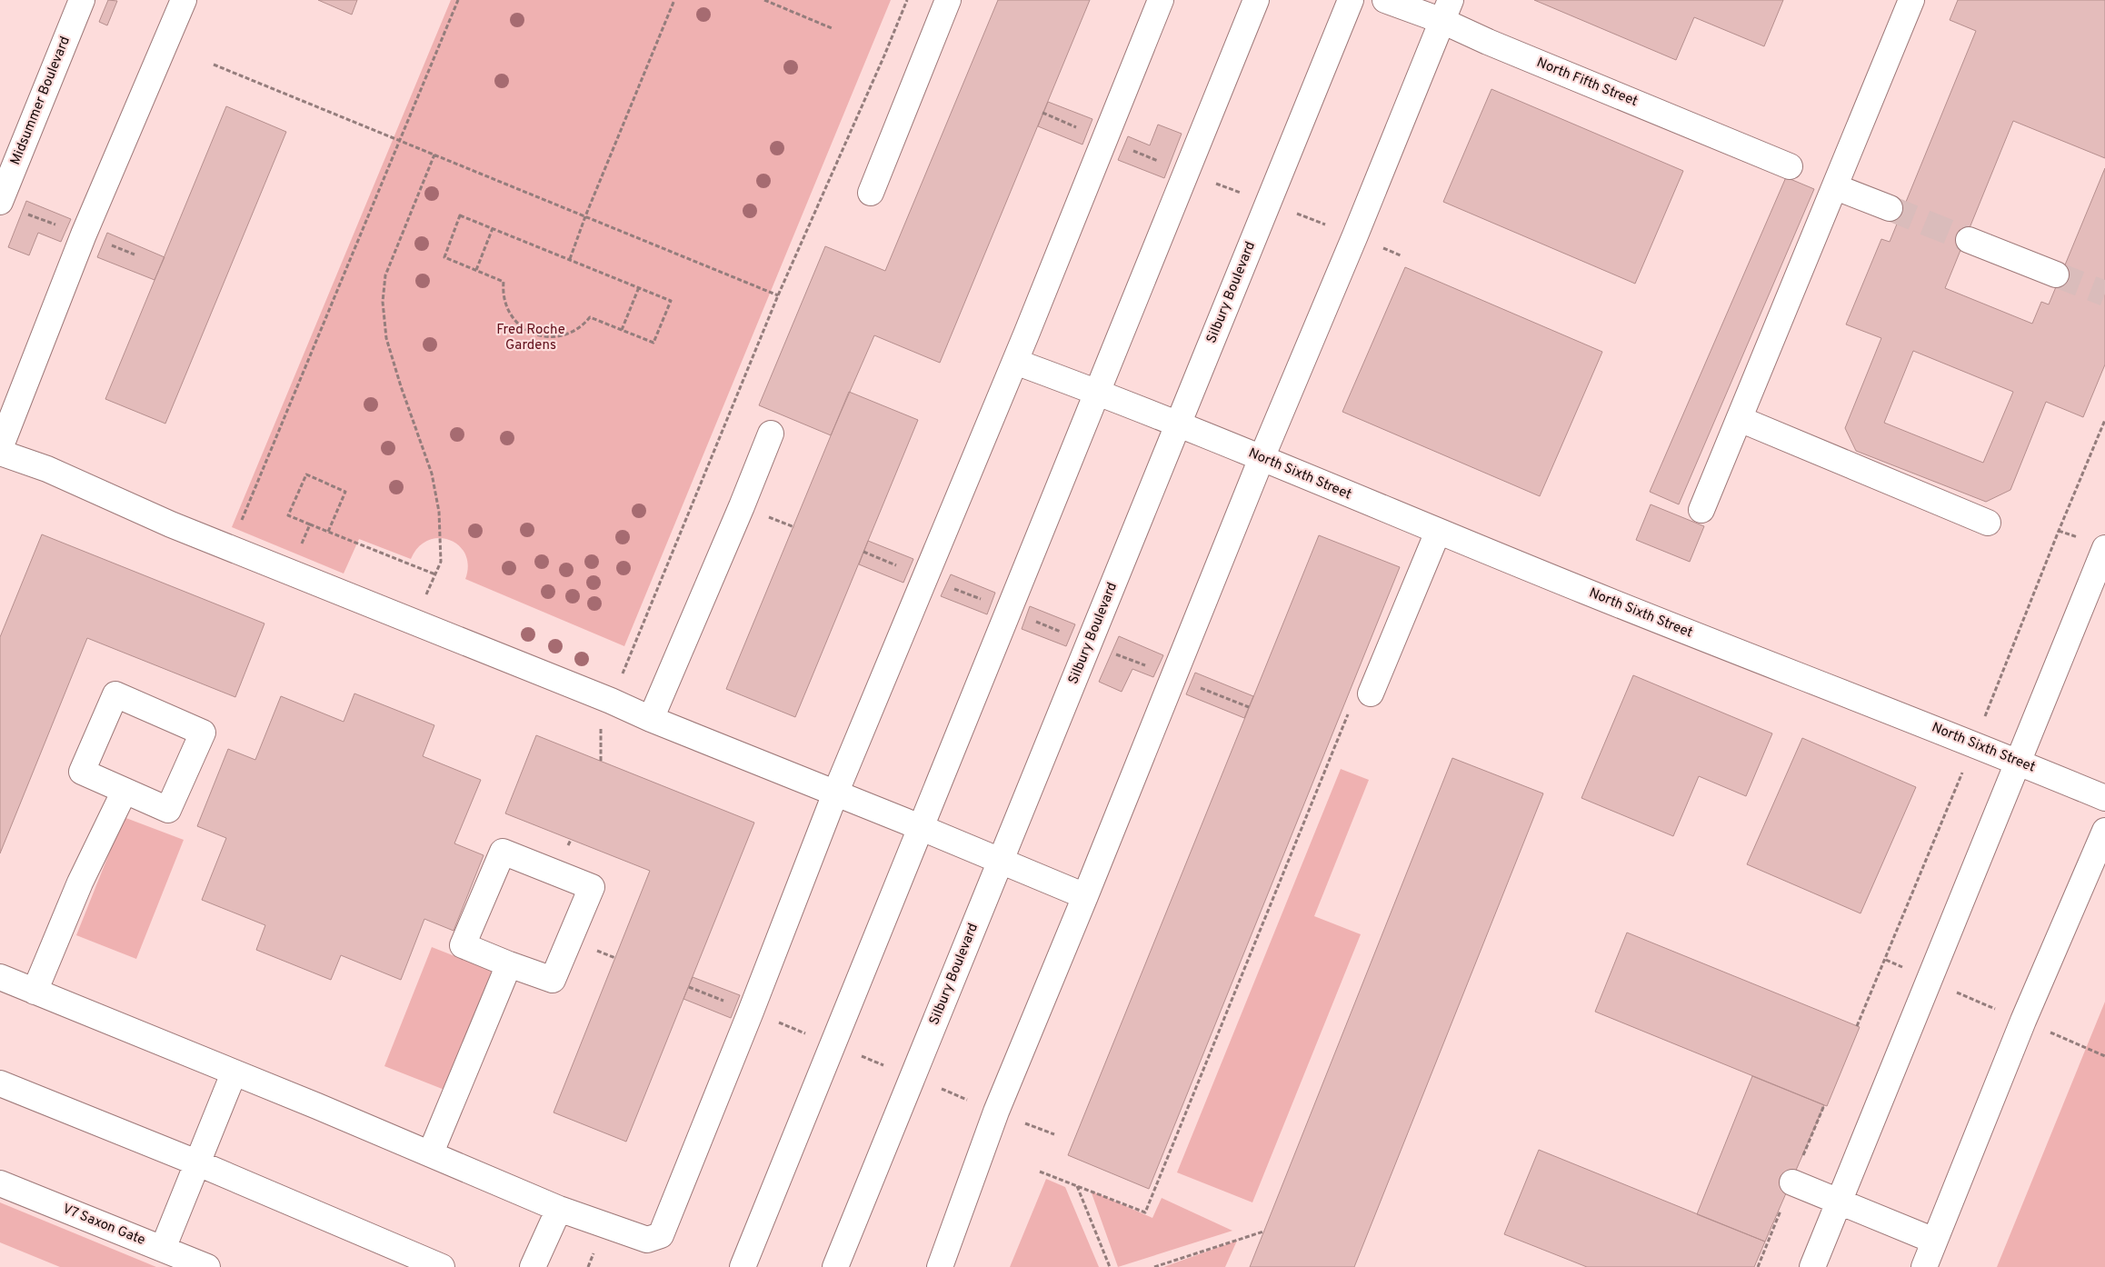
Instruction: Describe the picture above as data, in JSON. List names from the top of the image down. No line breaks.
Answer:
{"streets":{"street":["North Fifth Street","Midsummer Boulevard","Silbury Boulevard","North Sixth Street","V7 Saxon Gate"]},"crossings":[["Silbury Boulevard","North Sixth Street"]],"parks":["Fred Roche Gardens"]}
